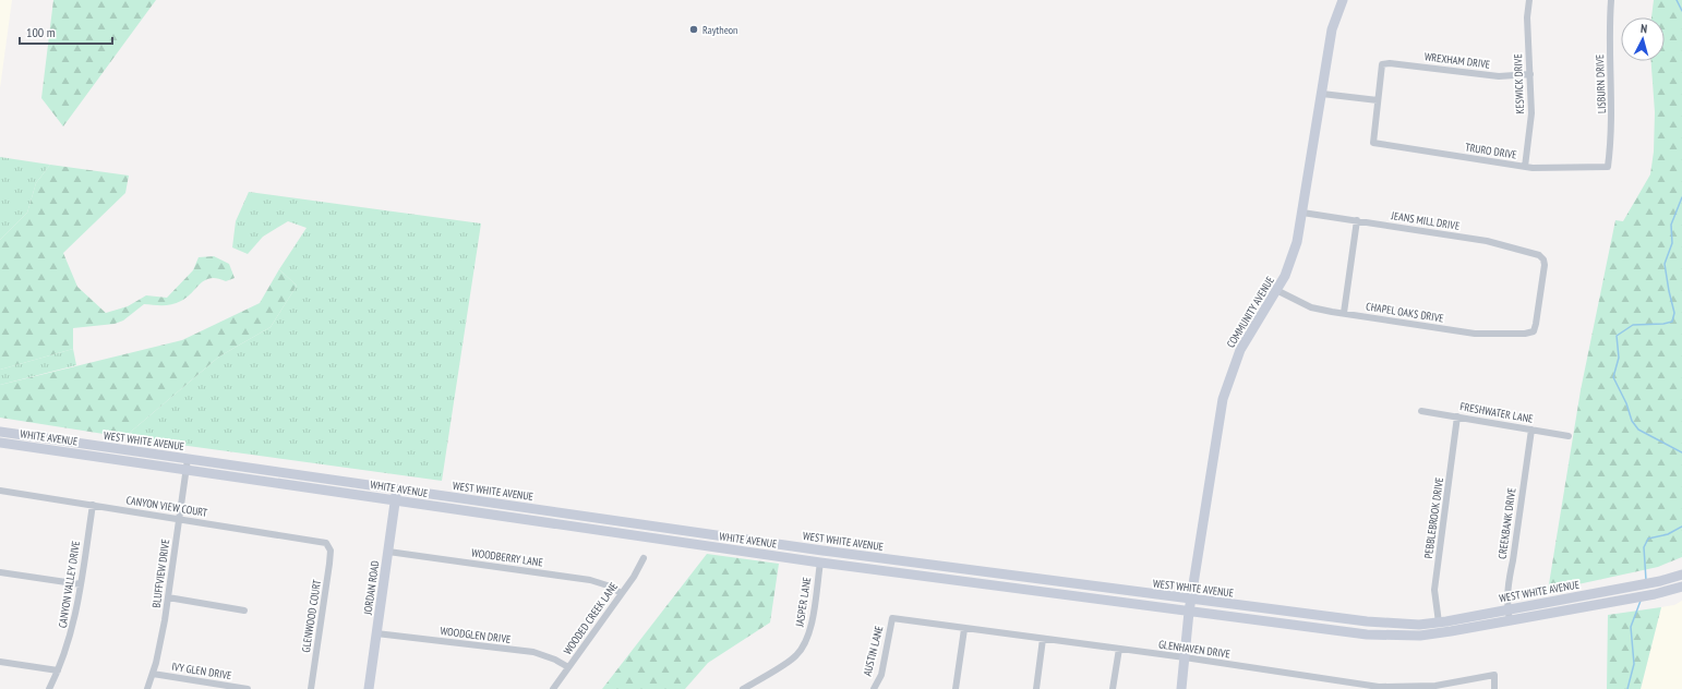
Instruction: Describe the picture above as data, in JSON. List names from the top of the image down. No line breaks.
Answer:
{"streets":{"main road":["COMMUNITY AVENUE","WHITE AVENUE","WEST WHITE AVENUE","JORDAN ROAD"],"street":["WREXHAM DRIVE","KESWICK DRIVE","LISBURN DRIVE","TRURO DRIVE","JEANS MILL DRIVE","CHAPEL OAKS DRIVE","FRESHWATER LANE","CANYON VIEW COURT","PEBBLEBROOK DRIVE","CREEKBANK DRIVE","WOODBERRY LANE","BLUFFVIEW DRIVE","CANYON VALLEY DRIVE","JASPER LANE","GLENWOOD COURT","WOODED CREEK LANE","WOODGLEN DRIVE","GLENHAVEN DRIVE","AUSTIN LANE","IVY GLEN DRIVE"]},"crossings":[["WREXHAM DRIVE","KESWICK DRIVE"],["WREXHAM DRIVE","TRURO DRIVE"],["KESWICK DRIVE","TRURO DRIVE"],["LISBURN DRIVE","TRURO DRIVE"],["JEANS MILL DRIVE","COMMUNITY AVENUE"],["JEANS MILL DRIVE","CHAPEL OAKS DRIVE"],["COMMUNITY AVENUE","CHAPEL OAKS DRIVE"],["COMMUNITY AVENUE","WEST WHITE AVENUE"],["COMMUNITY AVENUE","GLENHAVEN DRIVE"],["FRESHWATER LANE","PEBBLEBROOK DRIVE"],["FRESHWATER LANE","CREEKBANK DRIVE"],["WHITE AVENUE","WEST WHITE AVENUE"],["WHITE AVENUE","BLUFFVIEW DRIVE"],["WHITE AVENUE","JORDAN ROAD"],["WHITE AVENUE","JASPER LANE"],["WEST WHITE AVENUE","PEBBLEBROOK DRIVE"],["WEST WHITE AVENUE","CREEKBANK DRIVE"],["WEST WHITE AVENUE","BLUFFVIEW DRIVE"],["WEST WHITE AVENUE","JORDAN ROAD"],["WEST WHITE AVENUE","JASPER LANE"],["CANYON VIEW COURT","BLUFFVIEW DRIVE"],["CANYON VIEW COURT","CANYON VALLEY DRIVE"],["CANYON VIEW COURT","GLENWOOD COURT"],["WOODBERRY LANE","JORDAN ROAD"],["WOODBERRY LANE","WOODED CREEK LANE"],["BLUFFVIEW DRIVE","IVY GLEN DRIVE"],["JORDAN ROAD","WOODGLEN DRIVE"],["WOODED CREEK LANE","WOODGLEN DRIVE"],["GLENHAVEN DRIVE","AUSTIN LANE"]],"places":["Raytheon"],"scale_bar":"100 m","north":"top"}
